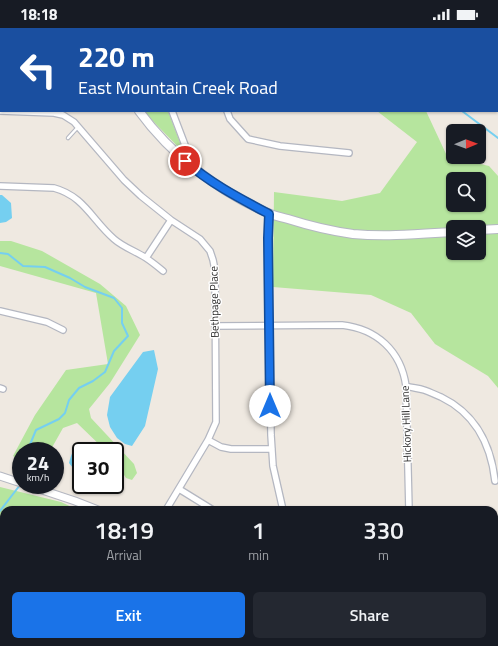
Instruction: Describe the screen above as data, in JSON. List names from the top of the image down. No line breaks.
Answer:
{"streets":{"street":["Bethpage Place","Hickory Hill Lane"]},"crossings":[["Bethpage Place","Hickory Hill Lane"]],"north":"right","page":{"status":"18:18","turn":["220 m","East Mountain Creek Road"],"speed":"24 km/h","limit":"30","eta":["18:19","Arrival","1","min","330","m"],"buttons":["Exit","Share"]}}
